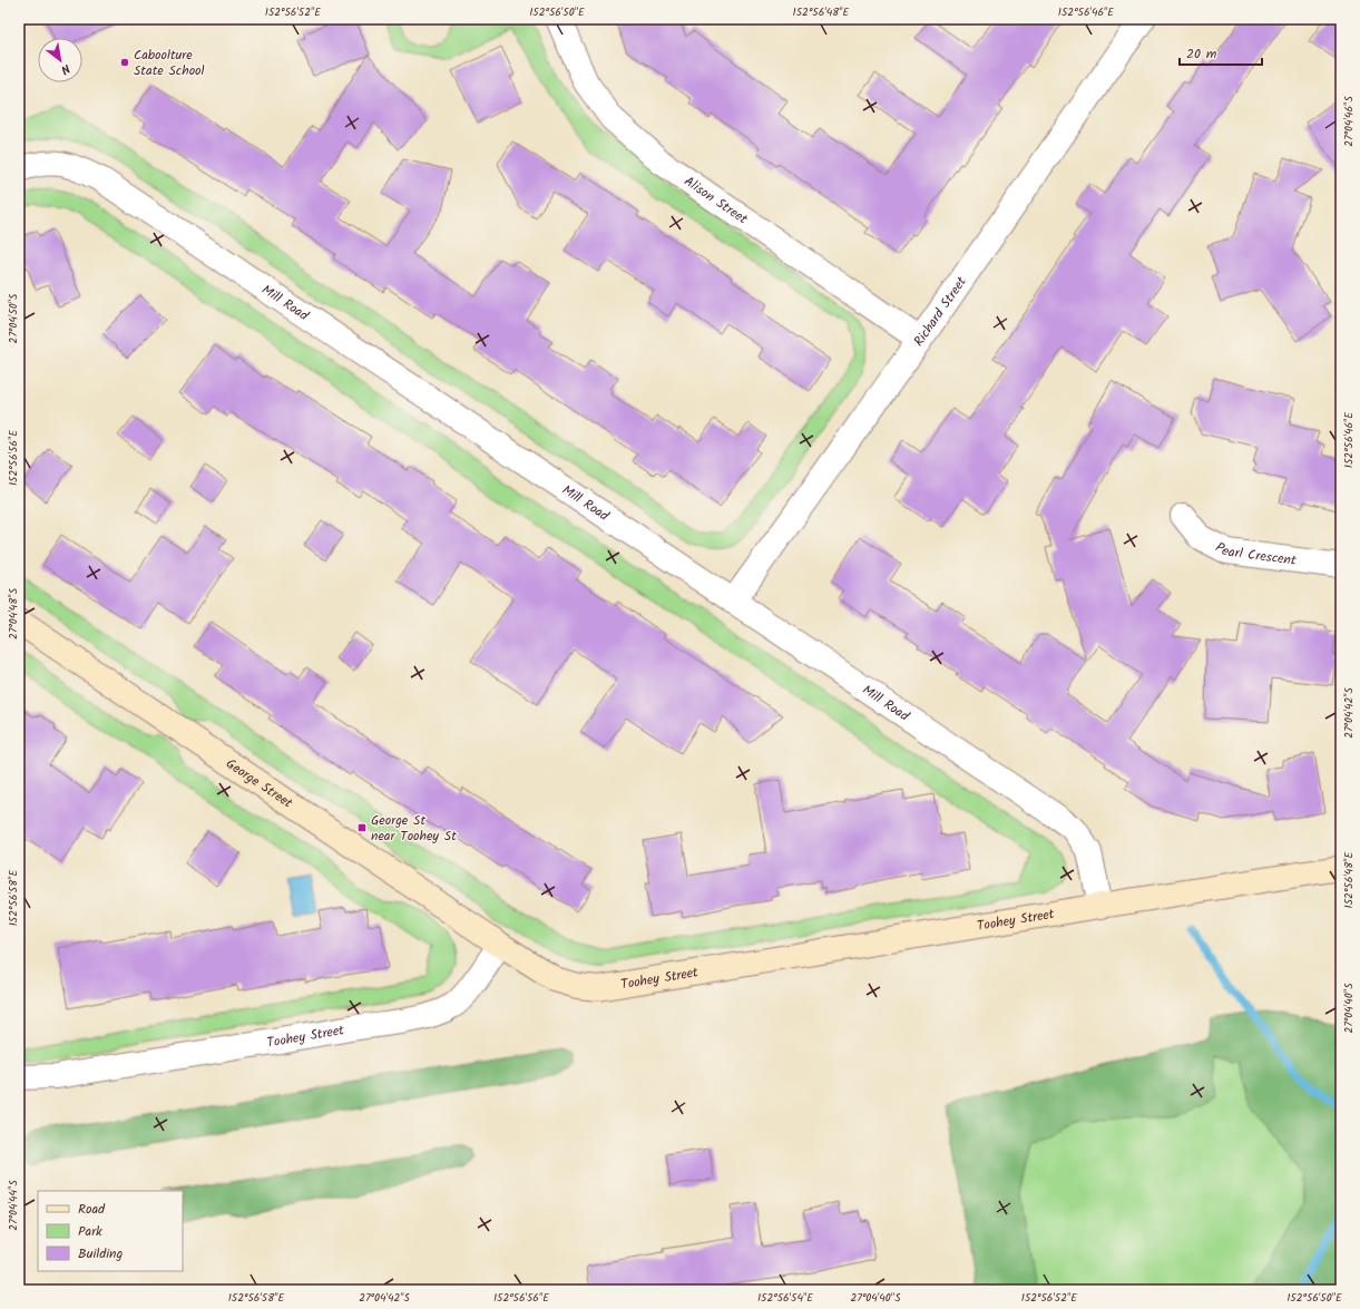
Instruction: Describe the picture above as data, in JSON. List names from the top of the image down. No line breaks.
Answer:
{"streets":{"street":["Alison Street","Mill Road","Richard Street","Pearl Crescent","George Street","Toohey Street"]},"crossings":[["Alison Street","Richard Street"],["Mill Road","Richard Street"],["Mill Road","Toohey Street"],["George Street","Toohey Street"]],"places":{"other":["Caboolture State School"],"transit":["George St near Toohey St"]},"legend":["Road","Park","Building"],"scale_bar":"20 m","north":"bottom right","coordinates":["152°56'52\"E","152°56'50\"E","152°56'48\"E","152°56'46\"E","27°04'46\"S","27°04'50\"S","152°56'56\"E","27°04'48\"S","27°04'42\"S","152°56'58\"E","27°04'40\"S","27°04'44\"S","152°56'54\"E"]}
